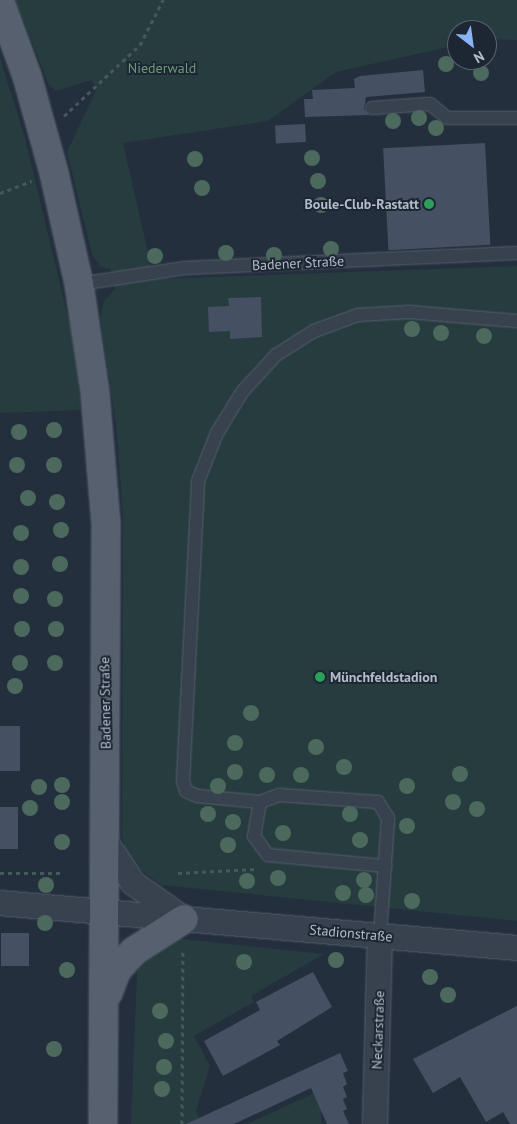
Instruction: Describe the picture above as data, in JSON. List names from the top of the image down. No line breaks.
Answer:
{"streets":{"main road":["Badener Straße"],"street":["Stadionstraße","Neckarstraße"]},"crossings":[["Badener Straße","Stadionstraße"],["Stadionstraße","Neckarstraße"]],"parks":["Niederwald"],"places":["Boule-Club-Rastatt","Münchfeldstadion"],"north":"bottom right"}
